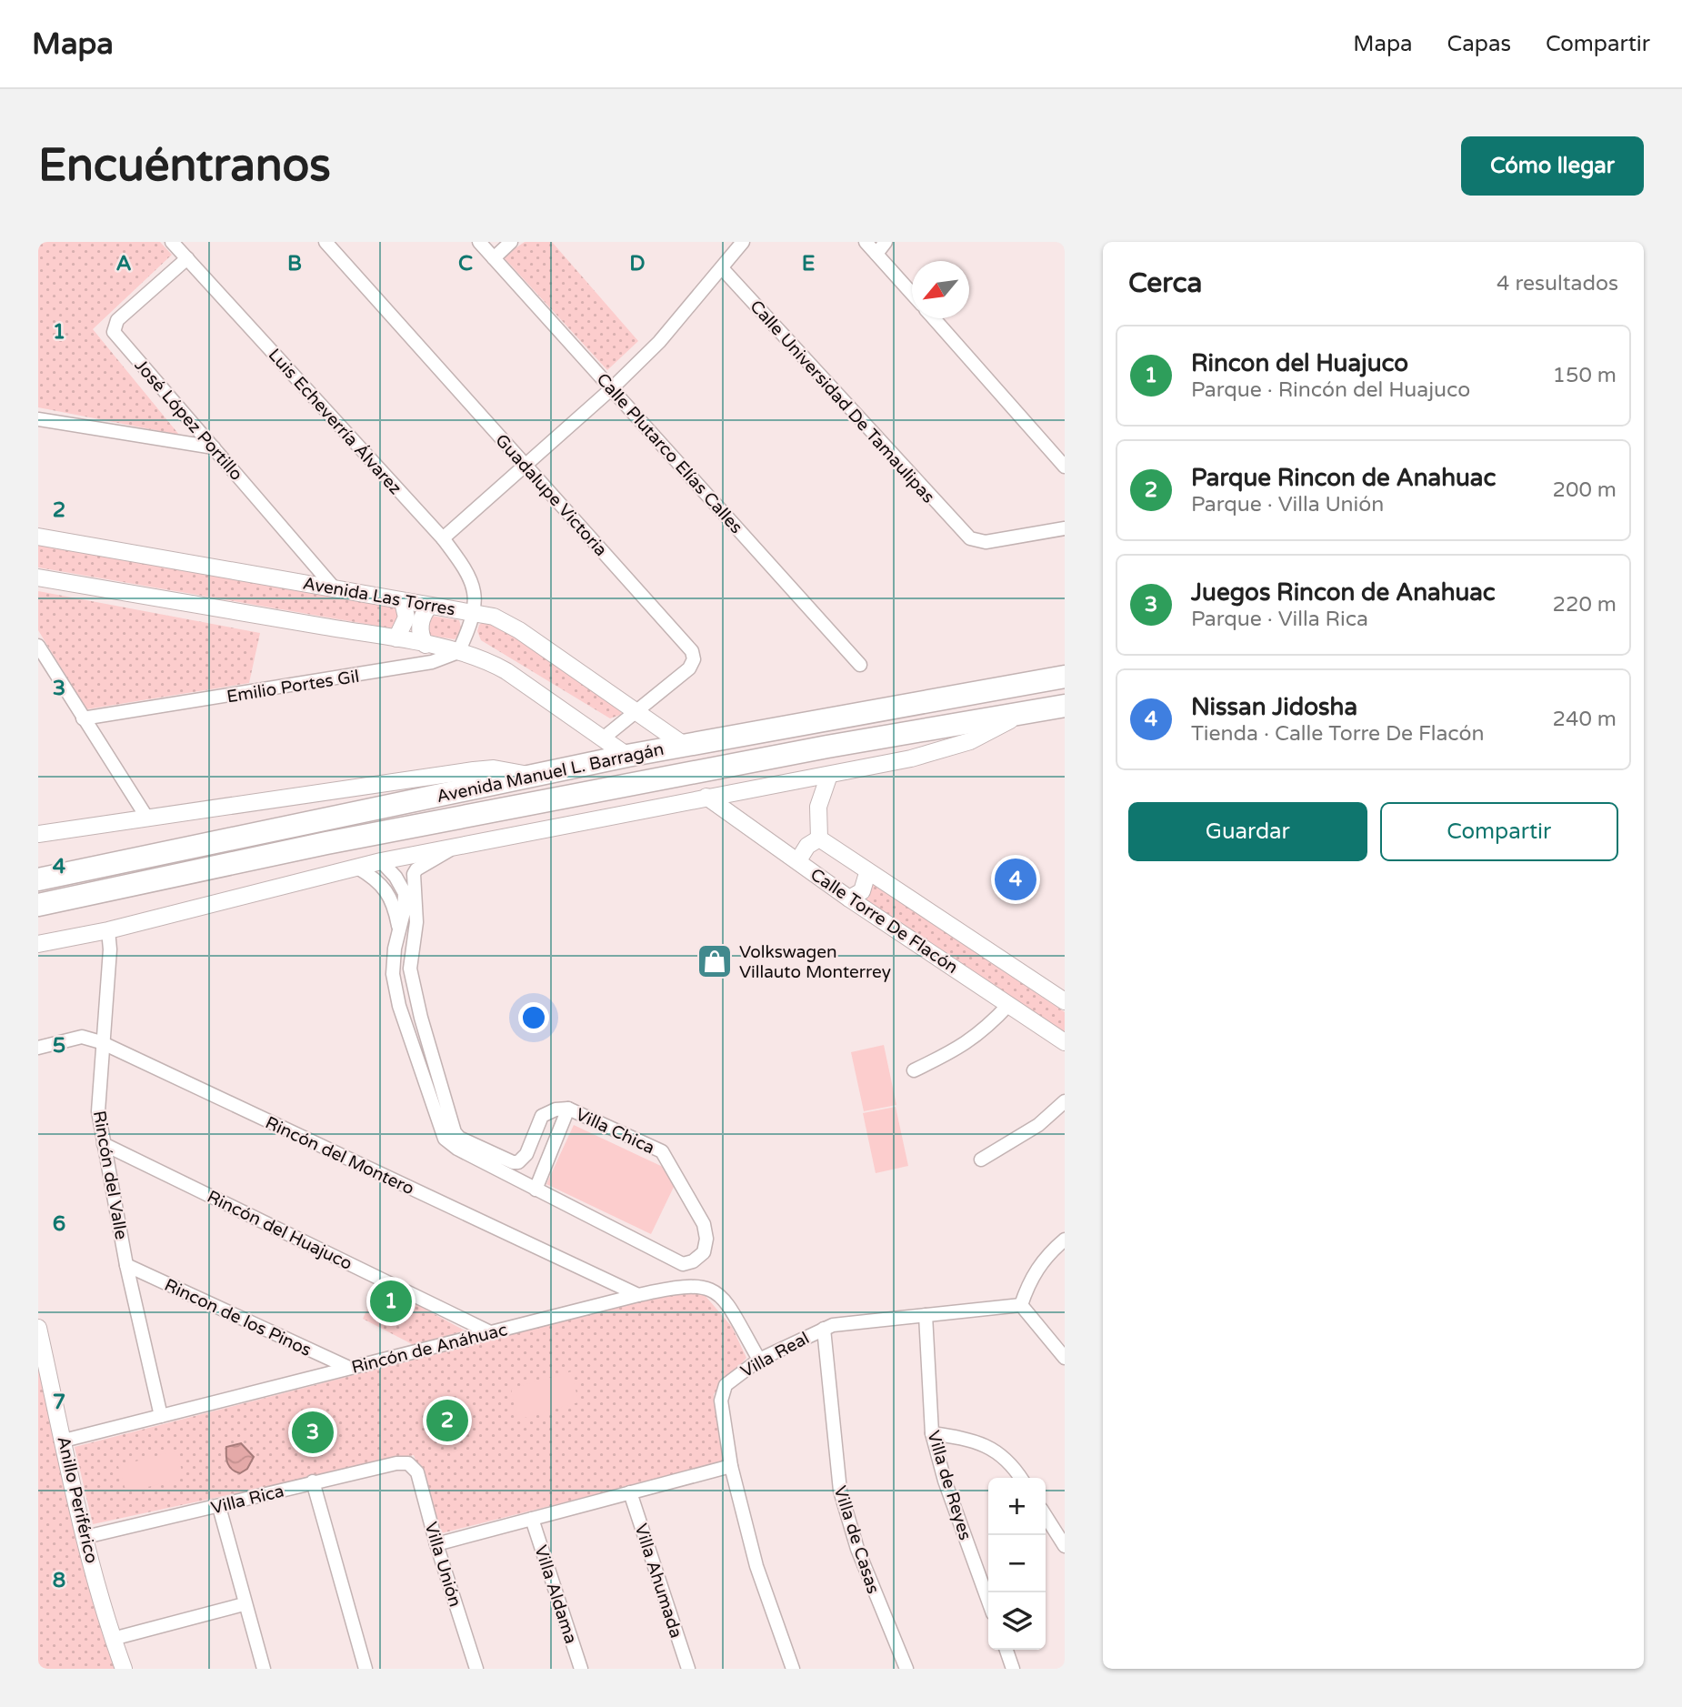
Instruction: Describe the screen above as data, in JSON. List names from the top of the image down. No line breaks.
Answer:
{"streets":{"highway":["Avenida Manuel L. Barragán"],"street":["Calle Universidad De Tamaulipas","José López Portillo","Luis Echeverría Álvarez","Calle Plutarco Elías Calles","Guadalupe Victoria","Avenida Las Torres","Emilio Portes Gil","Calle Torre De Flacón","Villa Chica","Rincón del Montero","Rincón del Valle","Rincón del Huajuco","Rincon de los Pinos","Rincón de Anáhuac","Villa Real","Villa de Reyes","Villa Rica","Anillo Periférico","Villa de Casas","Villa Unión","Villa Ahumada","Villa Aldama"]},"crossings":[["José López Portillo","Luis Echeverría Álvarez"],["José López Portillo","Avenida Las Torres"],["Luis Echeverría Álvarez","Avenida Las Torres"],["Guadalupe Victoria","Avenida Las Torres"],["Avenida Las Torres","Avenida Manuel L. Barragán"],["Rincón del Montero","Rincón del Valle"],["Rincón del Montero","Rincón de Anáhuac"],["Rincón del Valle","Rincón del Huajuco"],["Rincón del Valle","Rincon de los Pinos"],["Rincón del Valle","Rincón de Anáhuac"],["Rincón del Huajuco","Rincón de Anáhuac"],["Rincon de los Pinos","Rincón de Anáhuac"],["Rincón de Anáhuac","Villa Real"],["Rincón de Anáhuac","Anillo Periférico"],["Villa Real","Villa de Reyes"],["Villa Real","Villa de Casas"],["Villa Rica","Anillo Periférico"],["Villa Rica","Villa Unión"]],"places":{"shop":["Volkswagen Villauto Monterrey"]},"north":"bottom left","page":{"header":"Mapa","nav":["Mapa","Capas","Compartir"],"buttons":["Cómo llegar",["Guardar","Compartir"]],"title":"Encuéntranos","heading":["Cerca","4 resultados"],"list":[{"mark":"1","name":"Rincon del Huajuco","note":"Parque · Rincón del Huajuco","value":"150 m"},{"mark":"2","name":"Parque Rincon de Anahuac","note":"Parque · Villa Unión","value":"200 m"},{"mark":"3","name":"Juegos Rincon de Anahuac","note":"Parque · Villa Rica","value":"220 m"},{"mark":"4","name":"Nissan Jidosha","note":"Tienda · Calle Torre De Flacón","value":"240 m"}],"pins":["4","1","2","3"],"map_buttons":["+","−"]},"grid":{"columns":["A","B","C","D","E"],"rows":["1","2","3","4","5","6","7","8"]}}
